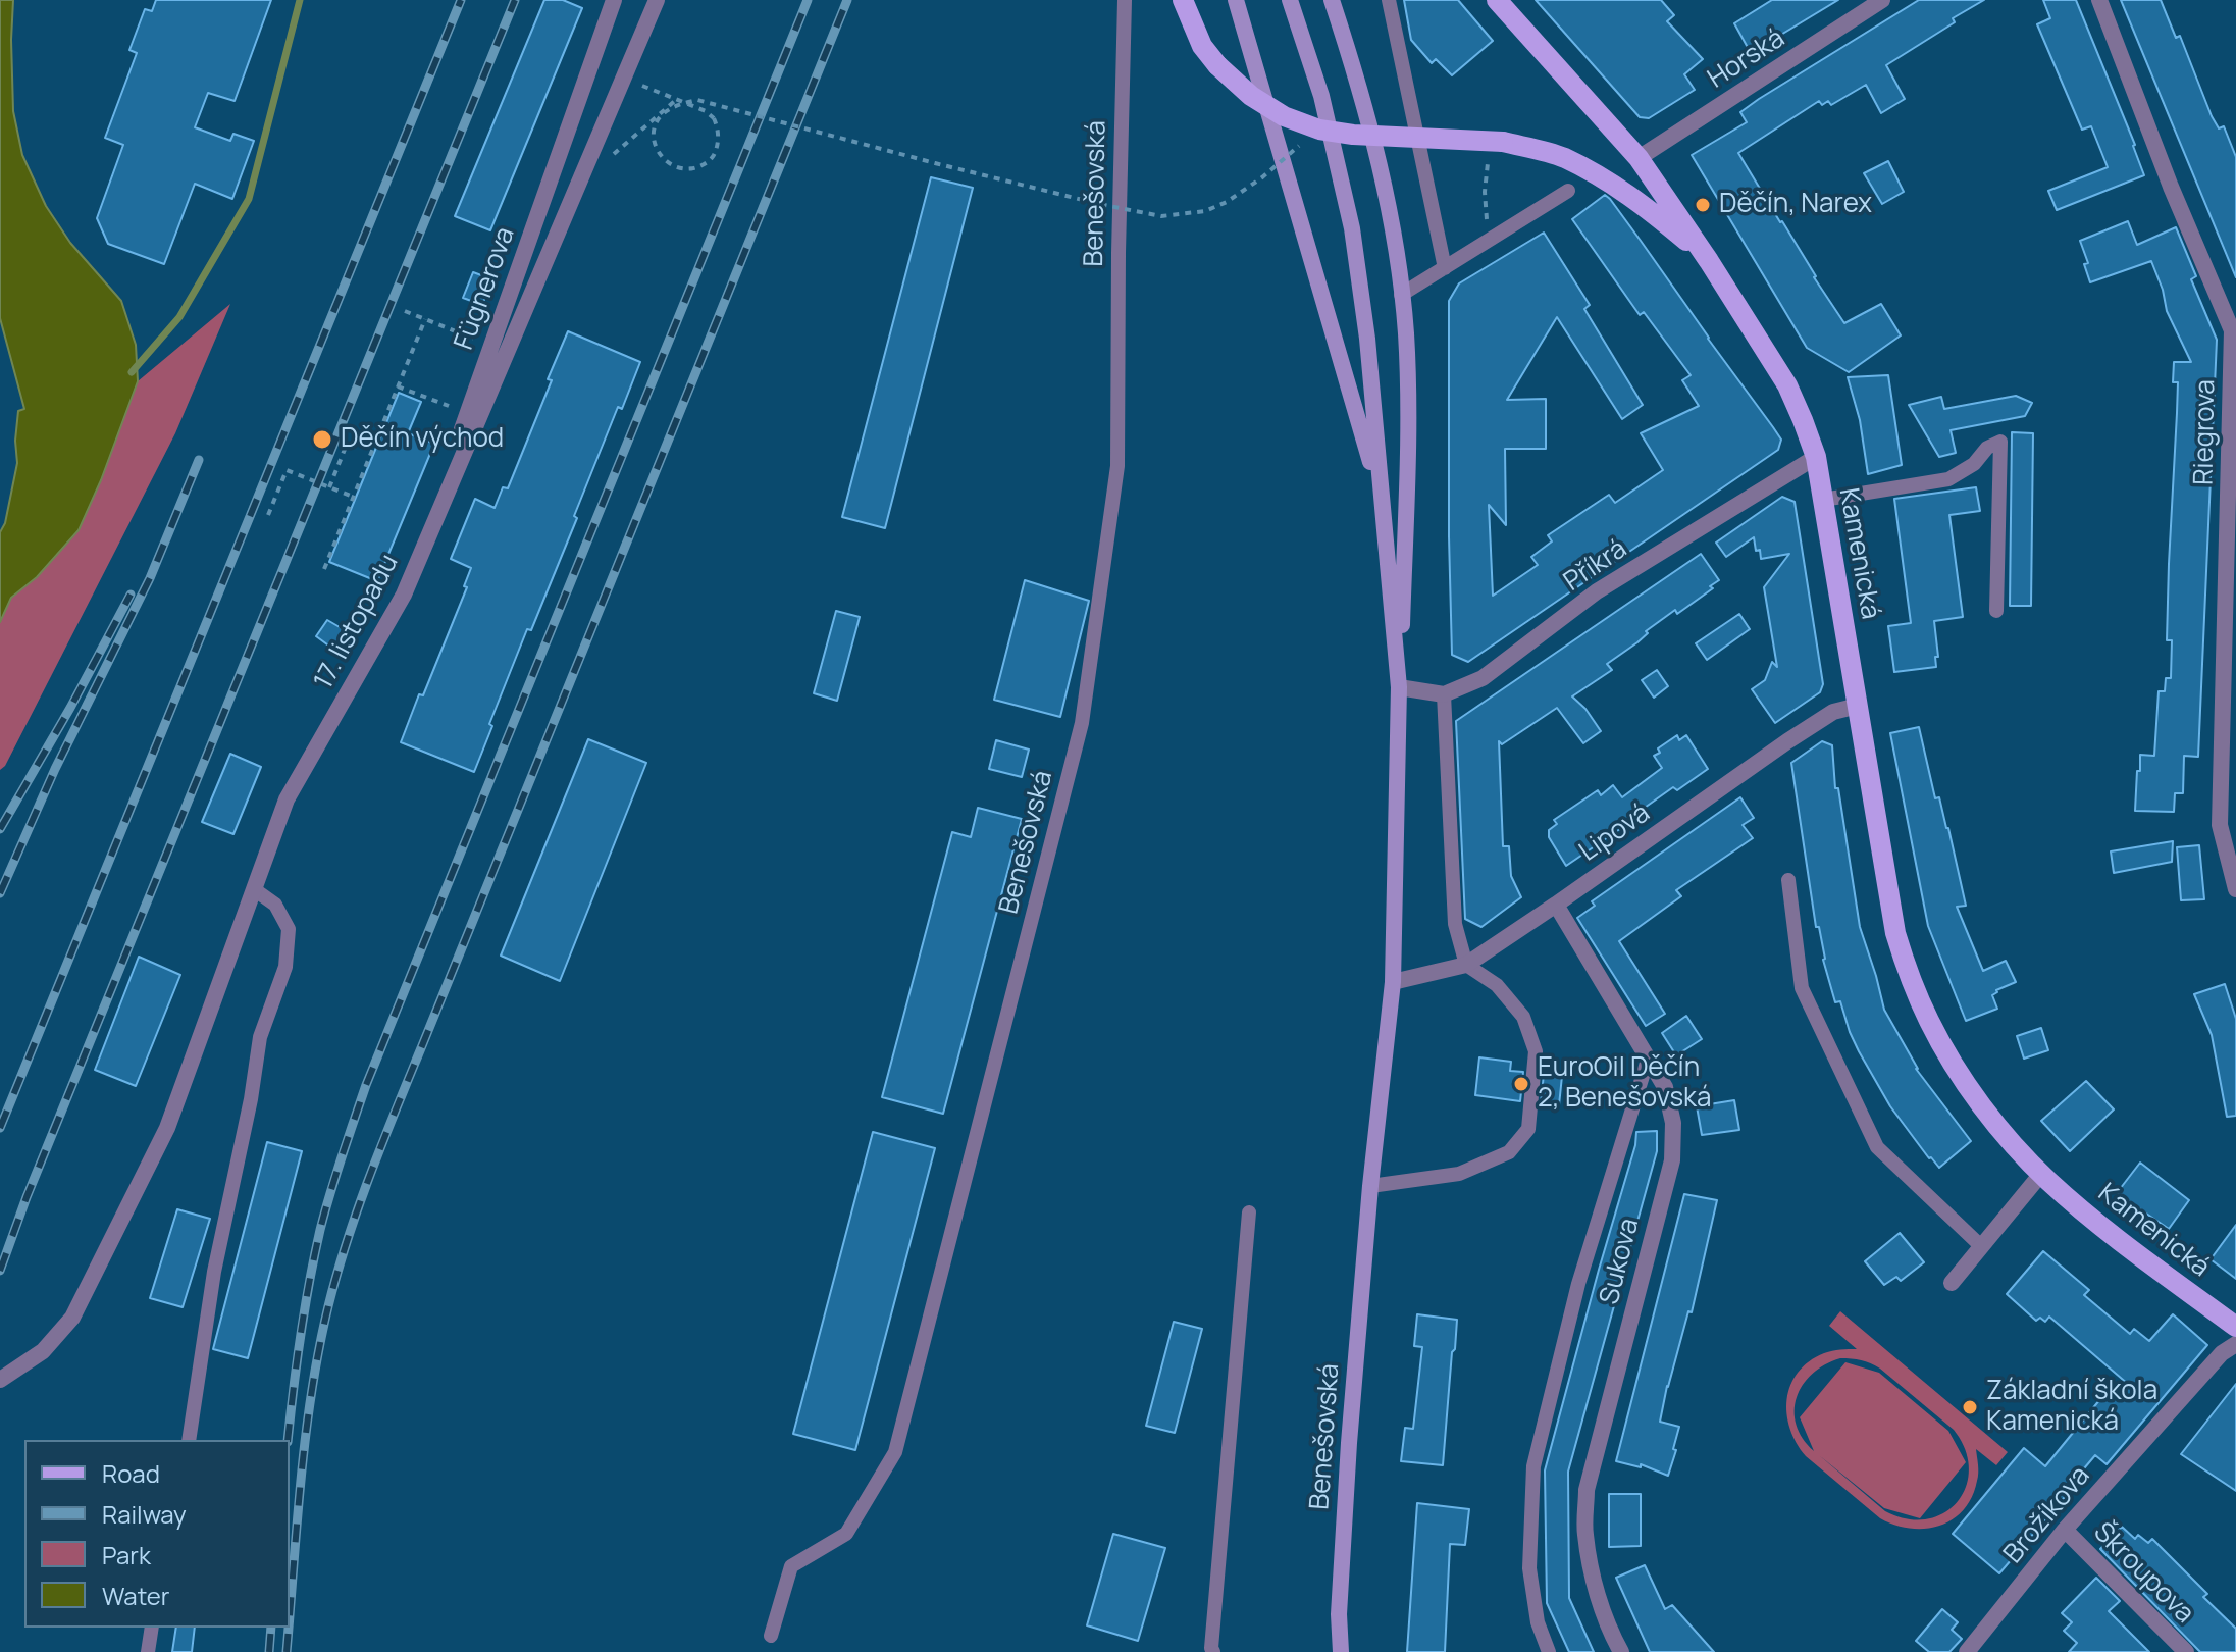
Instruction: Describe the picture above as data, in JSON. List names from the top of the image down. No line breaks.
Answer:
{"streets":{"main road":["Benešovská","Kamenická"],"street":["Horská","Fügnerova","Riegrova","Příkrá","17. listopadu","Lipová","Sukova","Brožíkova","Škroupova"]},"crossings":[["Horská","Kamenická"],["Benešovská","Lipová"],["Fügnerova","17. listopadu"],["Kamenická","Příkrá"],["Kamenická","Lipová"],["Lipová","Sukova"],["Brožíkova","Škroupova"]],"places":["Děčín, Narex","Děčín východ","EuroOil Děčín 2, Benešovská","Základní škola Kamenická"],"legend":["Road","Railway","Park","Water"]}
